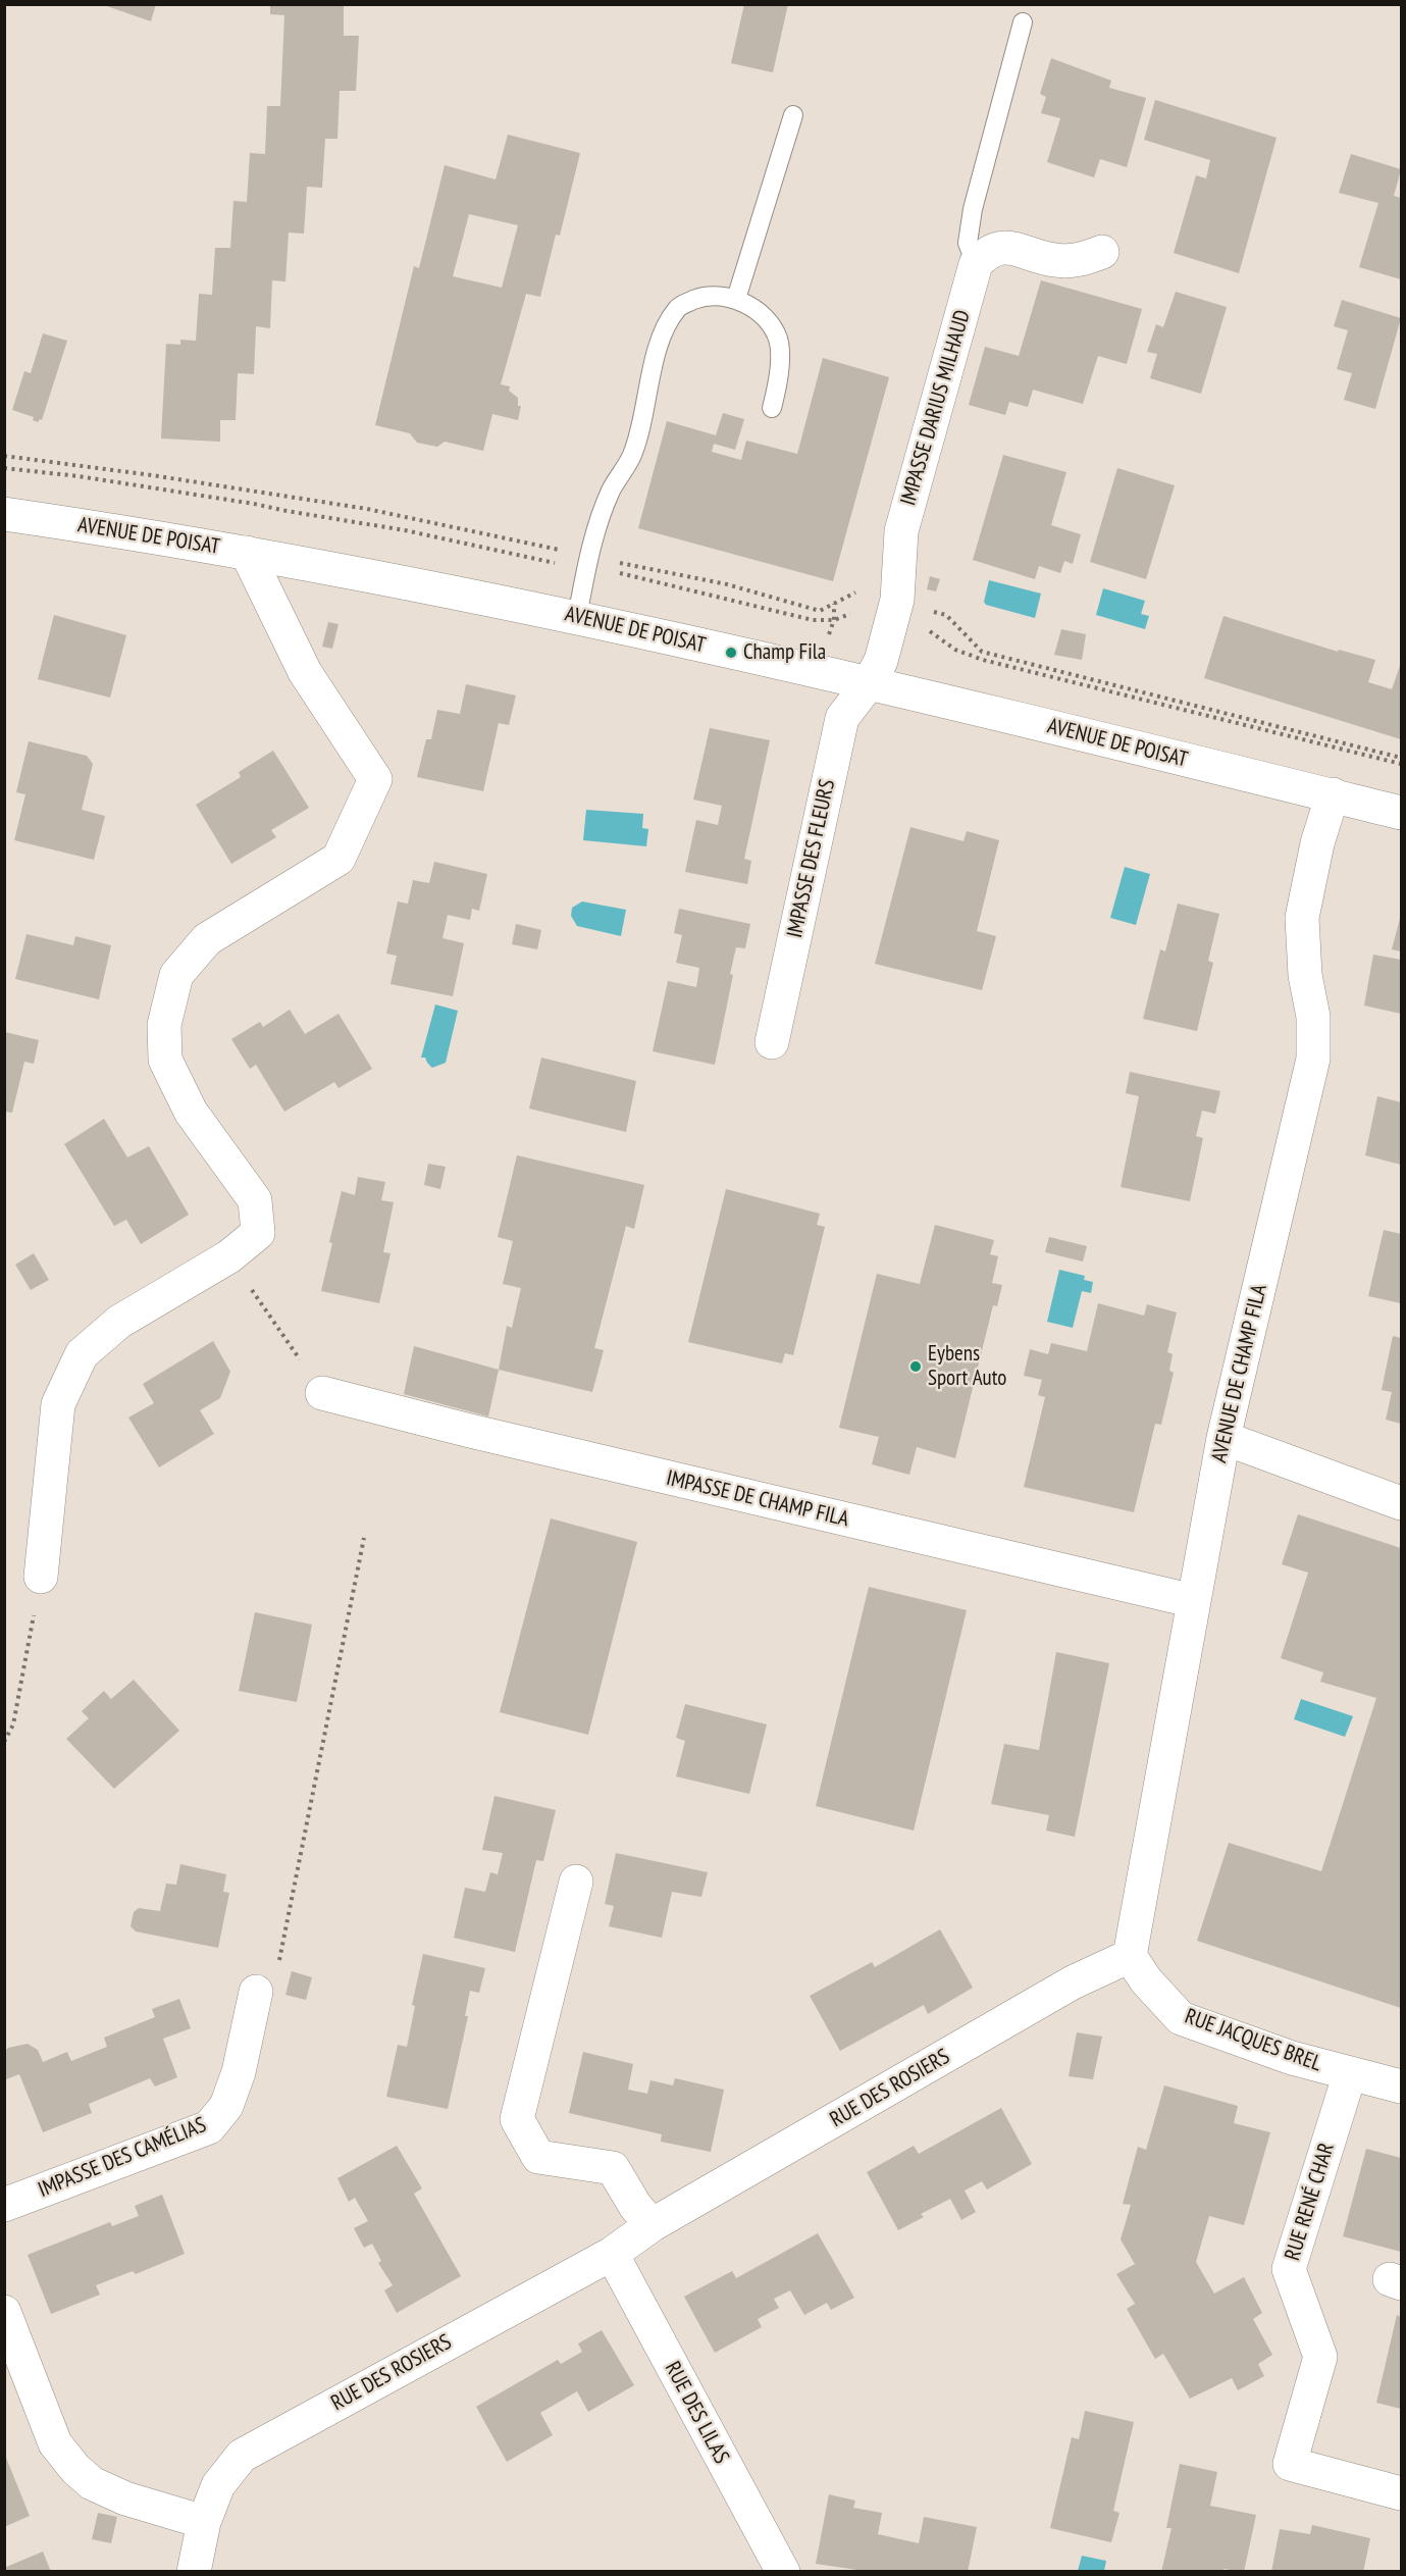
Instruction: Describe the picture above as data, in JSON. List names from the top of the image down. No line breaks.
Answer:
{"streets":{"street":["IMPASSE DARIUS MILHAUD","AVENUE DE POISAT","IMPASSE DES FLEURS","AVENUE DE CHAMP FILA","IMPASSE DE CHAMP FILA","RUE JACQUES BREL","RUE DES ROSIERS","IMPASSE DES CAMÉLIAS","RUE RENÉ CHAR","RUE DES LILAS"]},"crossings":[["IMPASSE DARIUS MILHAUD","AVENUE DE POISAT"],["IMPASSE DARIUS MILHAUD","IMPASSE DES FLEURS"],["AVENUE DE POISAT","IMPASSE DES FLEURS"],["AVENUE DE POISAT","AVENUE DE CHAMP FILA"],["AVENUE DE CHAMP FILA","IMPASSE DE CHAMP FILA"],["AVENUE DE CHAMP FILA","RUE JACQUES BREL"],["AVENUE DE CHAMP FILA","RUE DES ROSIERS"],["RUE JACQUES BREL","RUE DES ROSIERS"],["RUE JACQUES BREL","RUE RENÉ CHAR"],["RUE DES ROSIERS","RUE DES LILAS"]],"places":["Champ Fila","Eybens Sport Auto"]}
